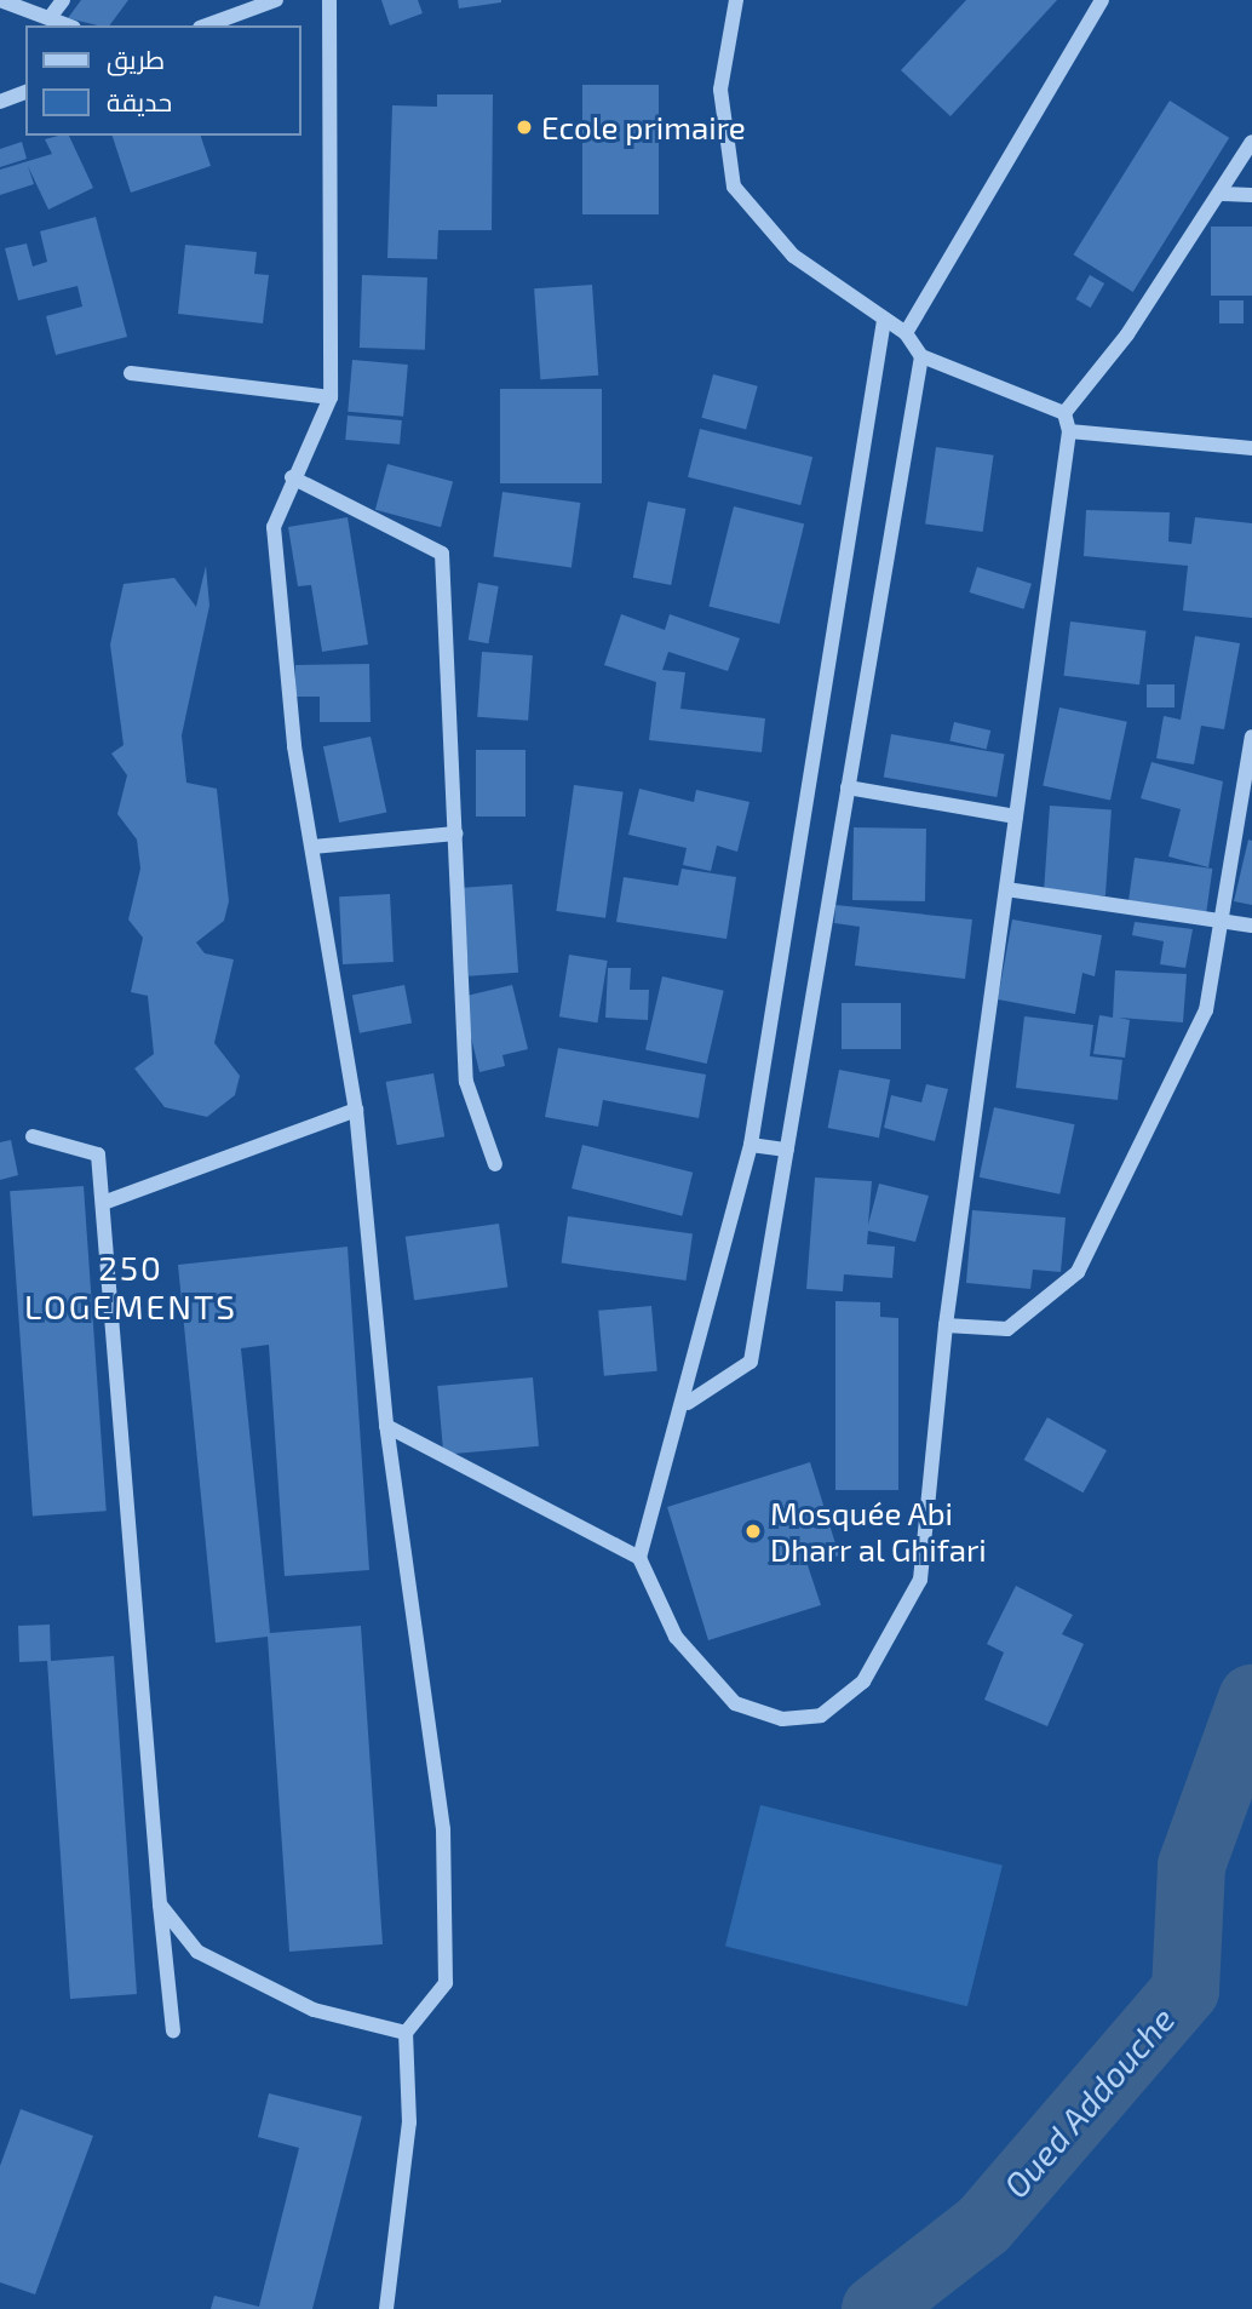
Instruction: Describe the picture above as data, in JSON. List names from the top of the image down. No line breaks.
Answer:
{"districts":["250 LOGEMENTS"],"water":["Oued Addouche"],"places":["Ecole primaire","Mosquée Abi Dharr al Ghifari"],"legend":["طريق","حديقة"]}
